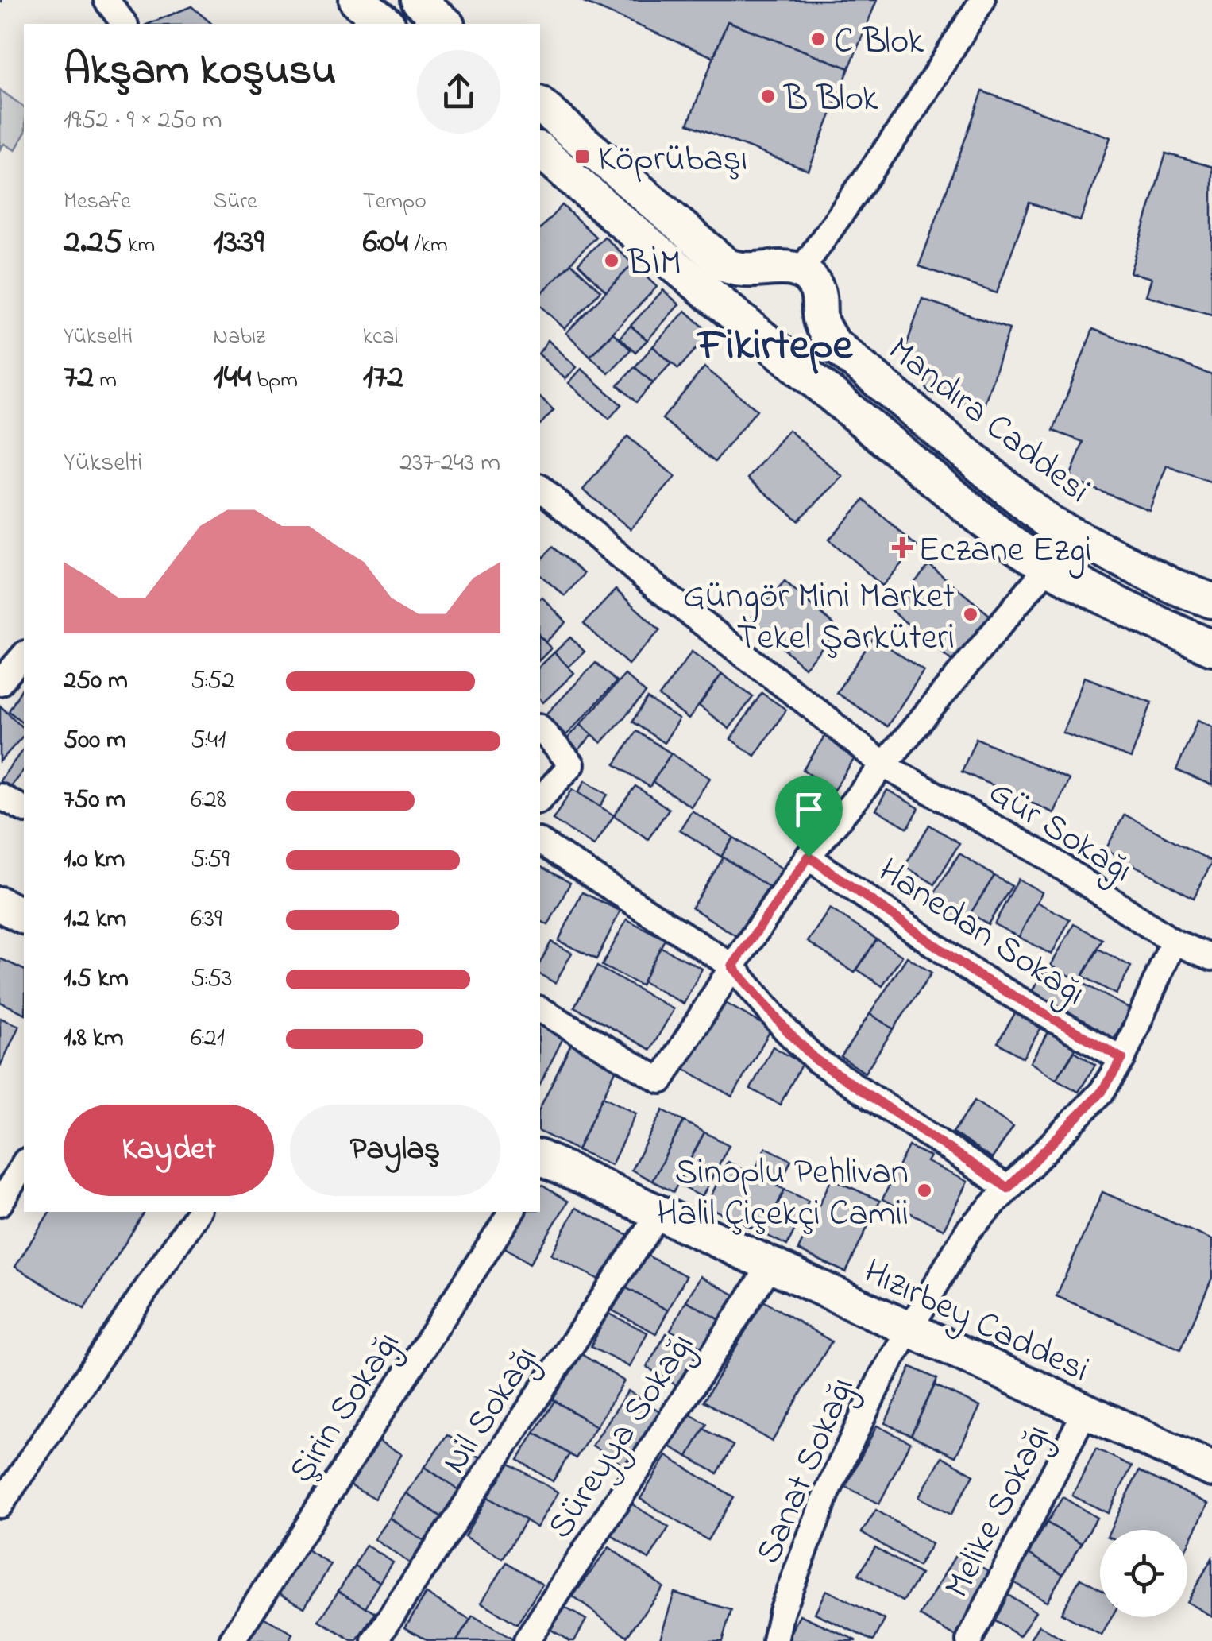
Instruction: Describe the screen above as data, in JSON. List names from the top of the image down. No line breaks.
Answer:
{"streets":{"main road":["Mandıra Caddesi","Hızırbey Caddesi"],"street":["Gür Sokağı","Hanedan Sokağı","Şirin Sokağı","Nil Sokağı","Süreyya Sokağı","Sanat Sokağı","Melike Sokağı"]},"crossings":[["Hızırbey Caddesi","Nil Sokağı"],["Hızırbey Caddesi","Süreyya Sokağı"],["Hızırbey Caddesi","Sanat Sokağı"],["Hızırbey Caddesi","Melike Sokağı"]],"districts":["Fikirtepe"],"places":{"other":["C Blok","B Blok","BİM","Güngör Mini Market Tekel Şarküteri","Sinoplu Pehlivan Halil Çiçekçi Camii"],"transit":["Köprübaşı"],"health":["Eczane Ezgi"]},"page":{"heading":["Akşam koşusu","19:52 · 9 × 250 m"],"stats":[["Mesafe","2.25 km"],["Süre","13:39"],["Tempo","6:04 /km"],["Yükselti","72 m"],["Nabız","144 bpm"],["kcal","172"]],"chart":["Yükselti","237–243 m"],"list":[{"name":"250 m","note":"5:52"},{"name":"500 m","note":"5:41"},{"name":"750 m","note":"6:28"},{"name":"1.0 km","note":"5:59"},{"name":"1.2 km","note":"6:39"},{"name":"1.5 km","note":"5:53"},{"name":"1.8 km","note":"6:21"}],"buttons":["Kaydet","Paylaş"]}}
